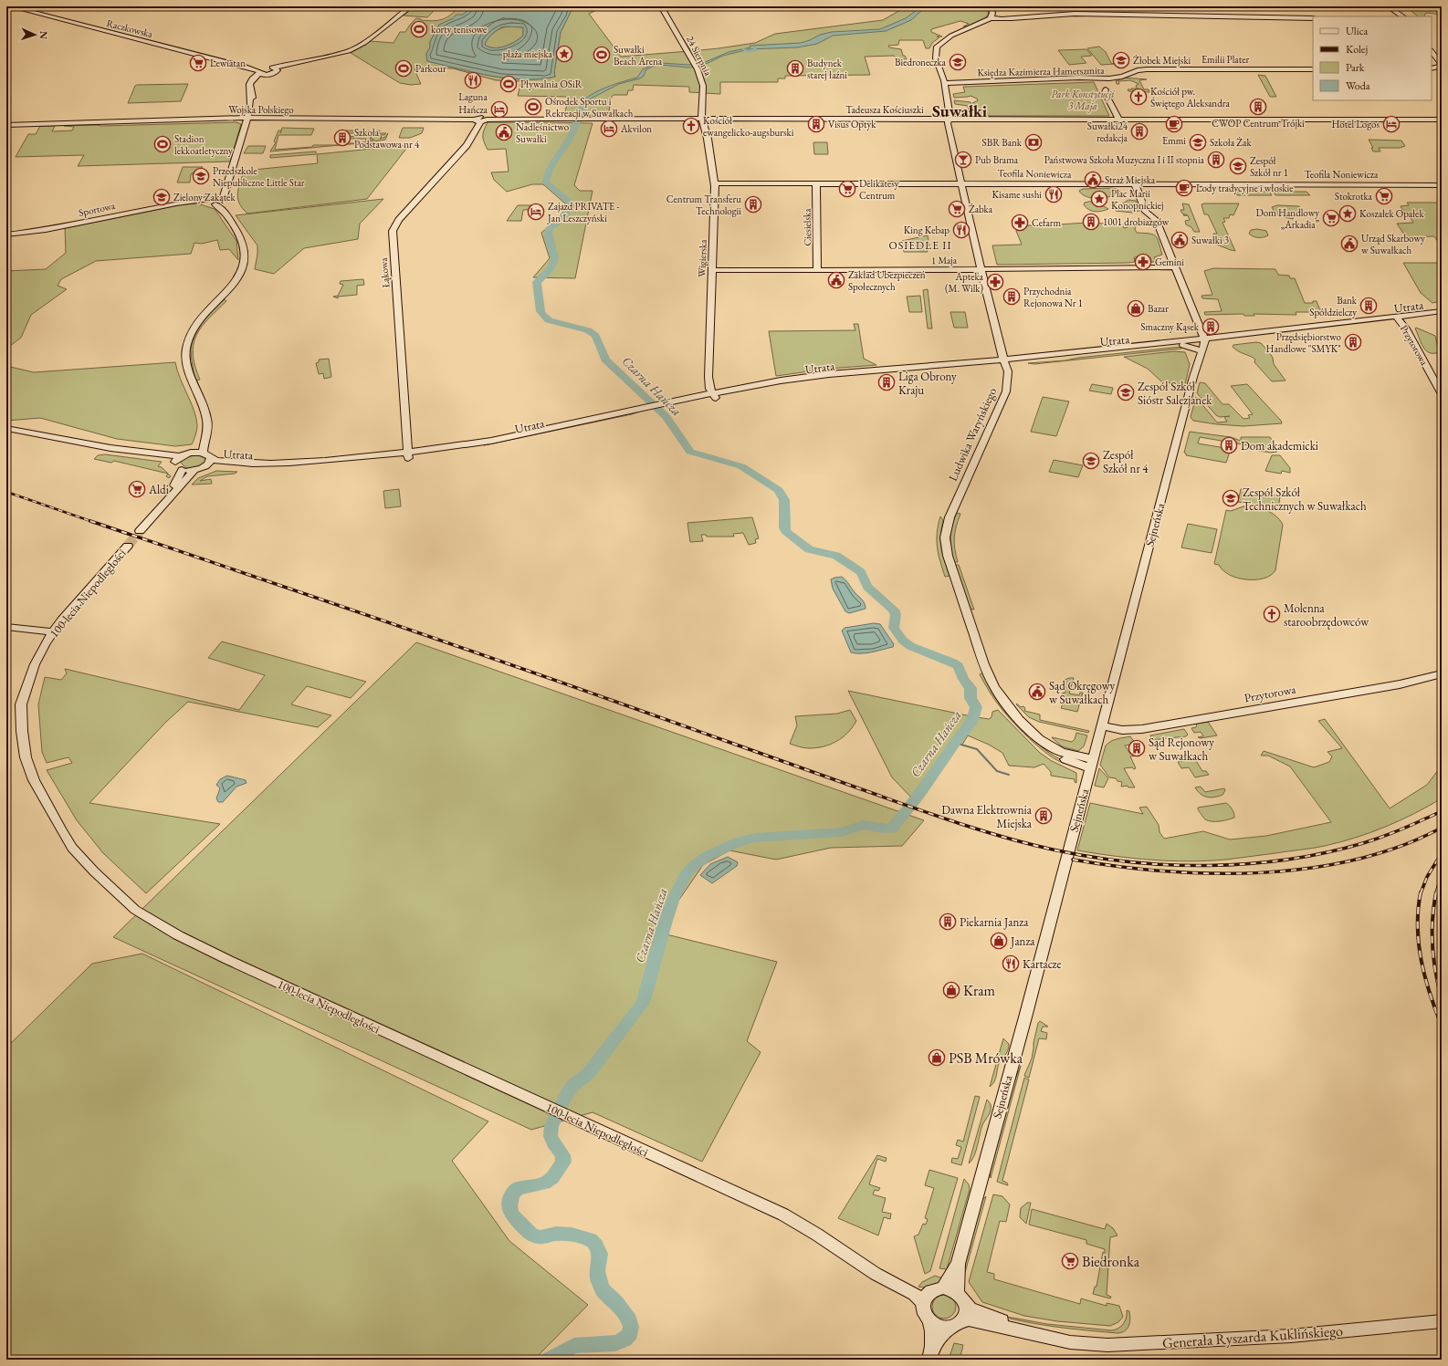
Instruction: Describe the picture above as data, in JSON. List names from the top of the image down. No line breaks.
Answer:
{"streets":{"street":["Raczkowska","24 Sierpnia","Emilii Plater","Księdza Kazimierza Hamerszmita","Wojska Polskiego","Tadeusza Kościuszki","Teofila Noniewicza","Sportowa","Ciesielska","Wigierska","1 Maja","Łąkowa","Utrata","Przytorowa","Ludwika Waryńskiego","Sejneńska","100-lecia Niepodległości","Generała Ryszarda Kuklińskiego"]},"crossings":[["24 Sierpnia","Tadeusza Kościuszki"],["24 Sierpnia","Wigierska"],["Emilii Plater","Księdza Kazimierza Hamerszmita"],["Księdza Kazimierza Hamerszmita","Ludwika Waryńskiego"],["Tadeusza Kościuszki","Wigierska"],["Tadeusza Kościuszki","Łąkowa"],["Tadeusza Kościuszki","Ludwika Waryńskiego"],["Teofila Noniewicza","Ciesielska"],["Teofila Noniewicza","Wigierska"],["Teofila Noniewicza","Ludwika Waryńskiego"],["Teofila Noniewicza","Sejneńska"],["Ciesielska","1 Maja"],["Wigierska","1 Maja"],["Wigierska","Utrata"],["1 Maja","Ludwika Waryńskiego"],["1 Maja","Sejneńska"],["Łąkowa","Utrata"],["Utrata","Przytorowa"],["Utrata","Ludwika Waryńskiego"],["Utrata","Sejneńska"],["Przytorowa","Sejneńska"],["Ludwika Waryńskiego","Sejneńska"],["Sejneńska","100-lecia Niepodległości"],["Sejneńska","Generała Ryszarda Kuklińskiego"],["100-lecia Niepodległości","Generała Ryszarda Kuklińskiego"]],"districts":["Suwałki","OSIEDLE II"],"water":["Czarna Hańcza"],"parks":["Park Konstytucji 3 Maja"],"places":{"sports":["korty tenisowe","Suwałki Beach Arena","Parkour","Pływalnia OSiR","Ośrodek Sportu i Rekreacji w Suwałkach","Stadion lekkoatletyczny"],"place":["plaża miejska","Plac Marii Konopnickiej","Koszałek Opałek"],"school or university":["Żłobek Miejski","Biedroneczka","Szkoła Żak","Zespół Szkół nr 1","Przedszkole Niepubliczne Little Star","Zielony Zakątek","Zespół Szkół Sióstr Salezjanek","Zespół Szkół nr 4","Zespół Szkół Technicznych w Suwałkach"],"supermarket":["Lewiatan","Delikatesy Centrum","Stokrotka","Żabka","Dom Handlowy „Arkadia”","Aldi","Biedronka"],"building":["Budynek starej łaźni","CWOP Centrum Trójki","Visus Optyk","Suwałki24 redakcja","Szkoła Podstawowa nr 4","Państwowa Szkoła Muzyczna I i II stopnia","Centrum Transferu Technologii","1001 drobiazgów","Przychodnia Rejonowa Nr 1","Bank Spółdzielczy","Smaczny Kąsek","Przędsiębiorstwo Handlowe \"SMYK\"","Liga Obrony Kraju","Dom akademicki","Sąd Rejonowy w Suwałkach","Dawna Elektrownia Miejska","Piekarnia Janza"],"restaurant":["Laguna","Kisame sushi","King Kebap","Kartacze"],"church":["Kościół pw. Świętego Aleksandra","Kościół ewangelicko-augsburski","Molenna staroobrzędowców"],"hotel":["Hańcza","Hotel Logos","Akvilon","Zajazd PRIVATE - Jan Leszczyński"],"cafe":["Emmi","Lody tradycyjne i włoskie"],"public building":["Nadleśnictwo Suwałki","Straż Miejska","Suwałki 3","Urząd Skarbowy w Suwałkach","Zakład Ubezpieczeń Społecznych","Sąd Okręgowy w Suwałkach"],"bank":["SBR Bank"],"bar":["Pub Brama"],"pharmacy":["Cefarm","Gemini","Apteka (M. Wilk)"],"shop":["Bazar","Janza","Kram","PSB Mrówka"]},"legend":["Ulica","Kolej","Park","Woda"],"north":"right"}
